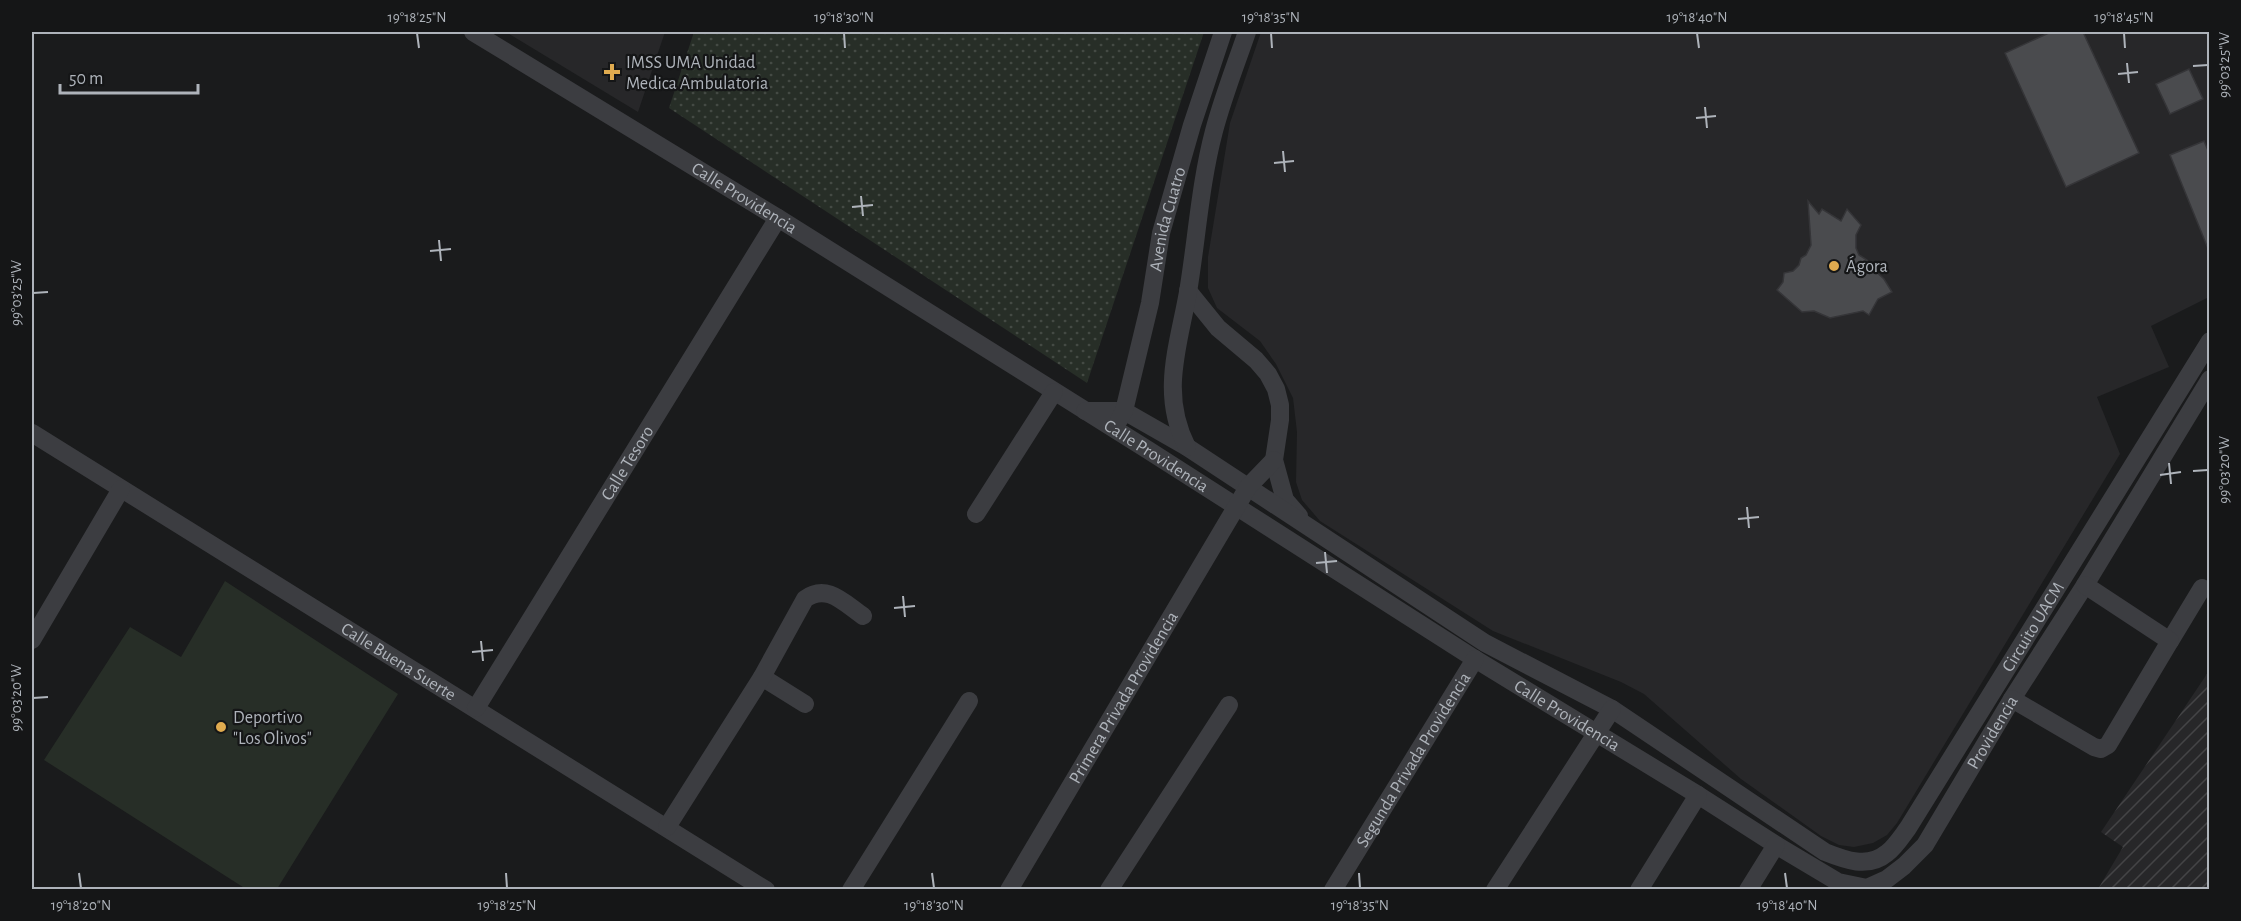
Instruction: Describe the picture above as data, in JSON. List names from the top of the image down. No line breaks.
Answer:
{"streets":{"street":["Calle Providencia","Avenida Cuatro","Calle Tesoro","Circuito UACM","Calle Buena Suerte","Primera Privada Providencia","Providencia","Segunda Privada Providencia"]},"crossings":[["Calle Providencia","Avenida Cuatro"],["Calle Providencia","Calle Tesoro"],["Calle Providencia","Circuito UACM"],["Calle Providencia","Primera Privada Providencia"],["Calle Providencia","Providencia"],["Calle Providencia","Segunda Privada Providencia"],["Avenida Cuatro","Primera Privada Providencia"],["Calle Tesoro","Calle Buena Suerte"]],"places":{"health":["IMSS UMA Unidad Medica Ambulatoria"],"other":["Ágora","Deportivo \"Los Olivos\""]},"scale_bar":"50 m","coordinates":["19°18'25\"N","19°18'30\"N","19°18'35\"N","19°18'40\"N","19°18'45\"N","99°03'25\"W","99°03'20\"W","19°18'20\"N"]}
